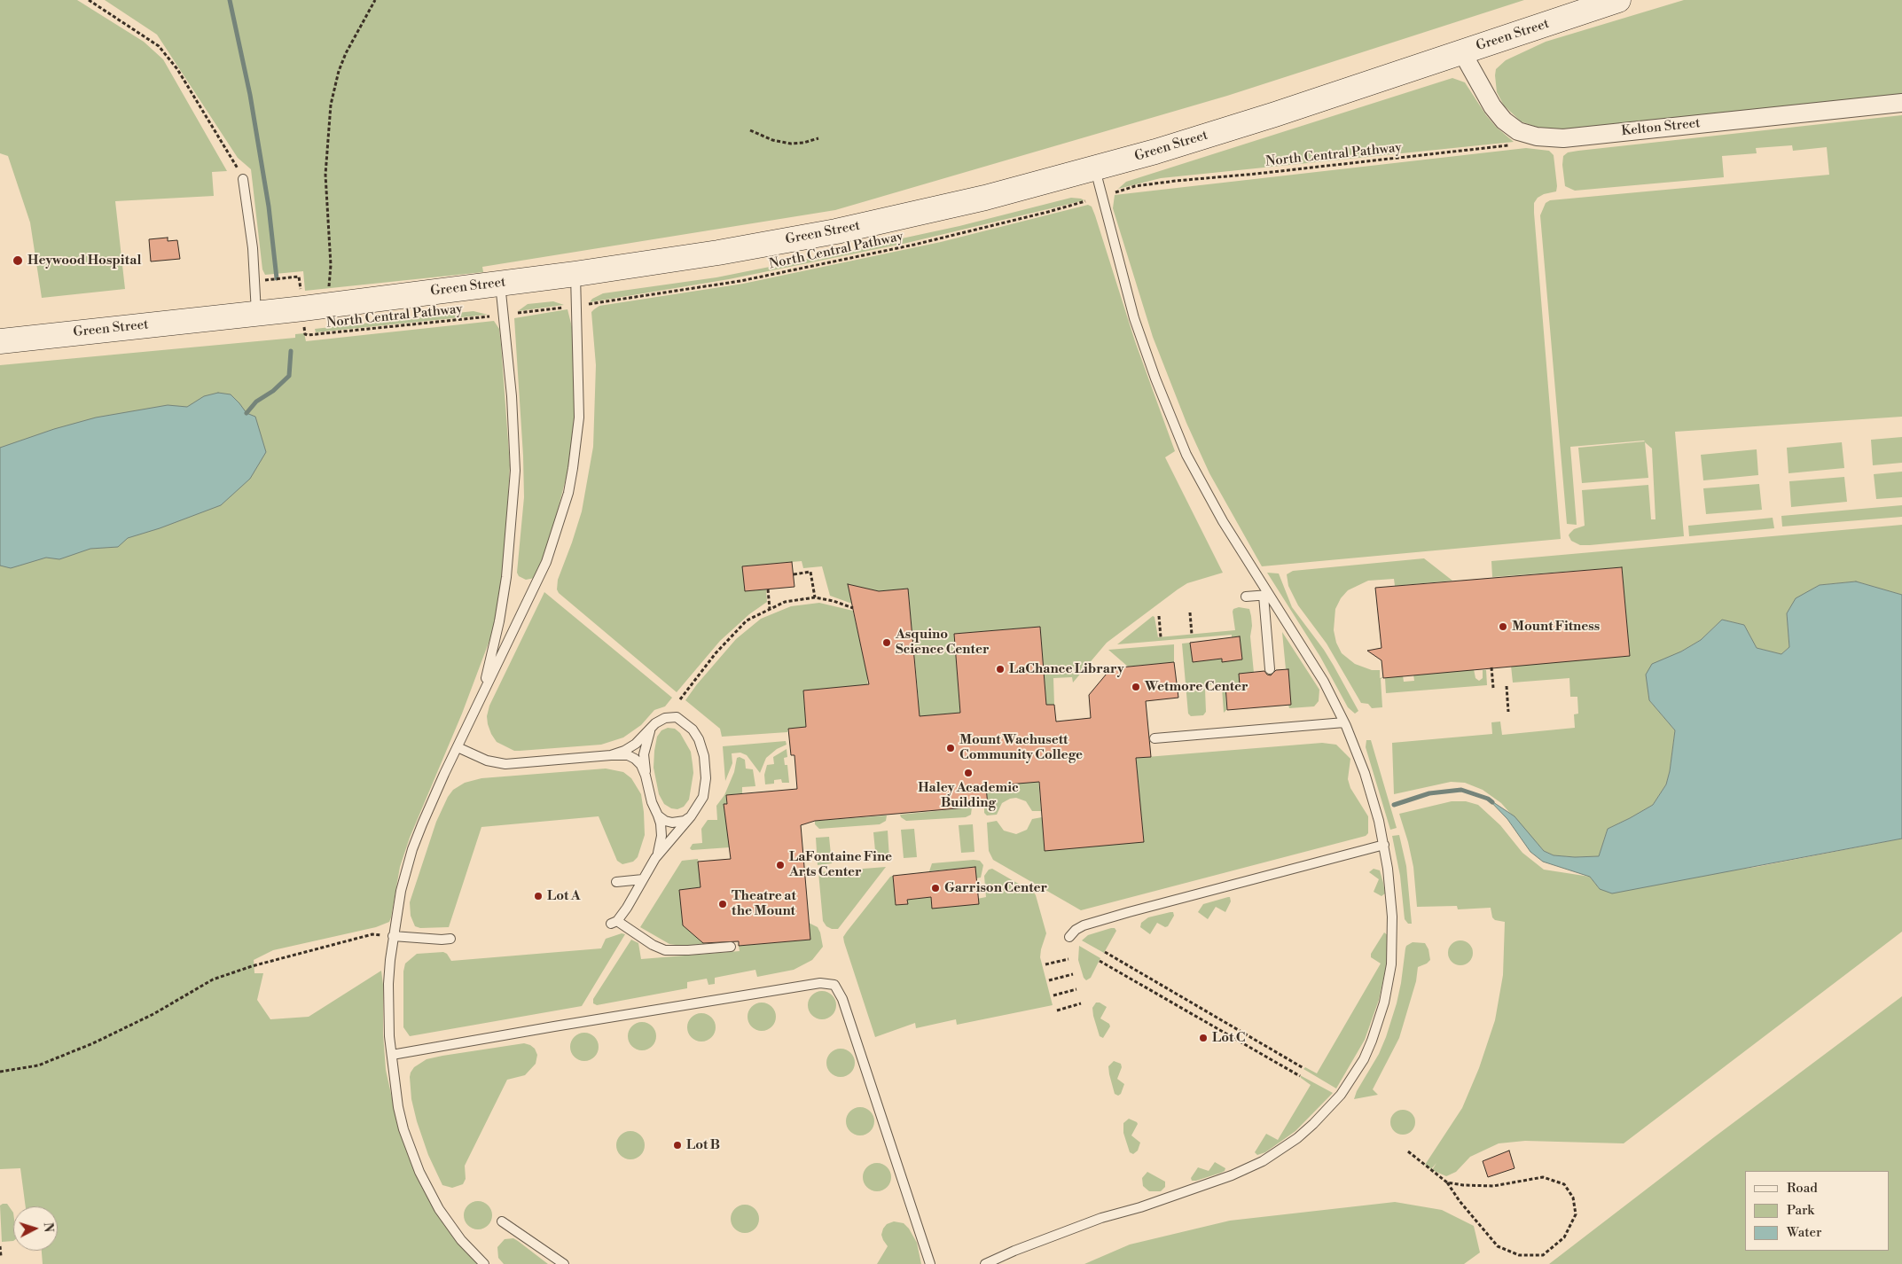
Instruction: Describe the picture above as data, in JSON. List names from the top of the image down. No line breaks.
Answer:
{"streets":{"street":["Green Street","Kelton Street"],"path":["North Central Pathway"]},"crossings":[["Green Street","Kelton Street"]],"places":["Heywood Hospital","Mount Fitness","Asquino Science Center","LaChance Library","Wetmore Center","Mount Wachusett Community College","Haley Academic Building","LaFontaine Fine Arts Center","Garrison Center","Lot A","Theatre at the Mount","Lot C","Lot B"],"legend":["Road","Park","Water"],"north":"right"}
